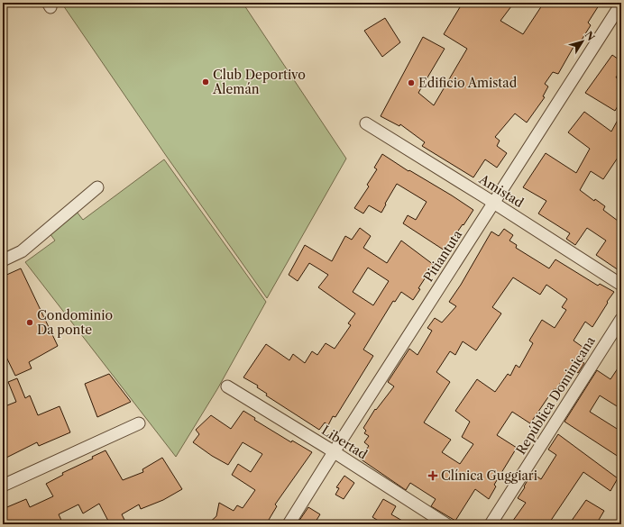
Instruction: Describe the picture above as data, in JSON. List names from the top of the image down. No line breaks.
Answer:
{"streets":{"street":["Amistad","Pitiantuta","República Dominicana","Libertad"]},"crossings":[["Amistad","Pitiantuta"],["Pitiantuta","Libertad"]],"places":{"other":["Club Deportivo Alemán","Edificio Amistad","Condominio Da ponte"],"health":["Clínica Guggiari"]},"north":"top right"}
